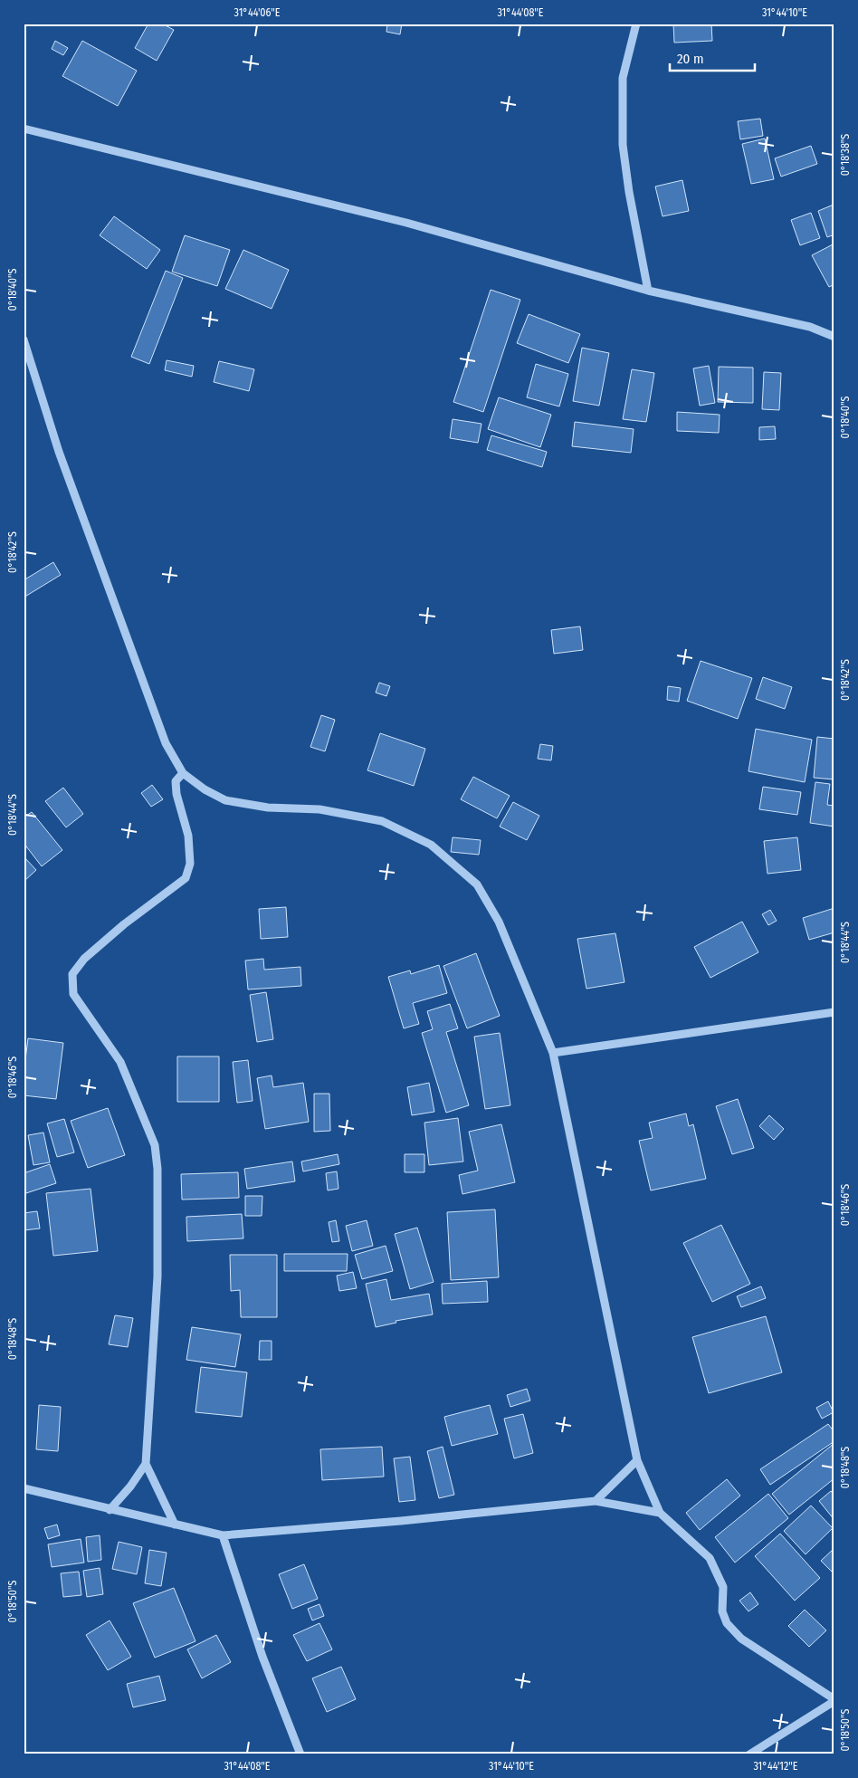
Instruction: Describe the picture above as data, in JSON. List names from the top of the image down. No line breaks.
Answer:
{"scale_bar":"20 m","coordinates":["31°44'06\"E","31°44'08\"E","31°44'10\"E","0°18'38\"S","0°18'40\"S","0°18'42\"S","0°18'44\"S","0°18'46\"S","0°18'48\"S","0°18'50\"S","31°44'12\"E"]}
